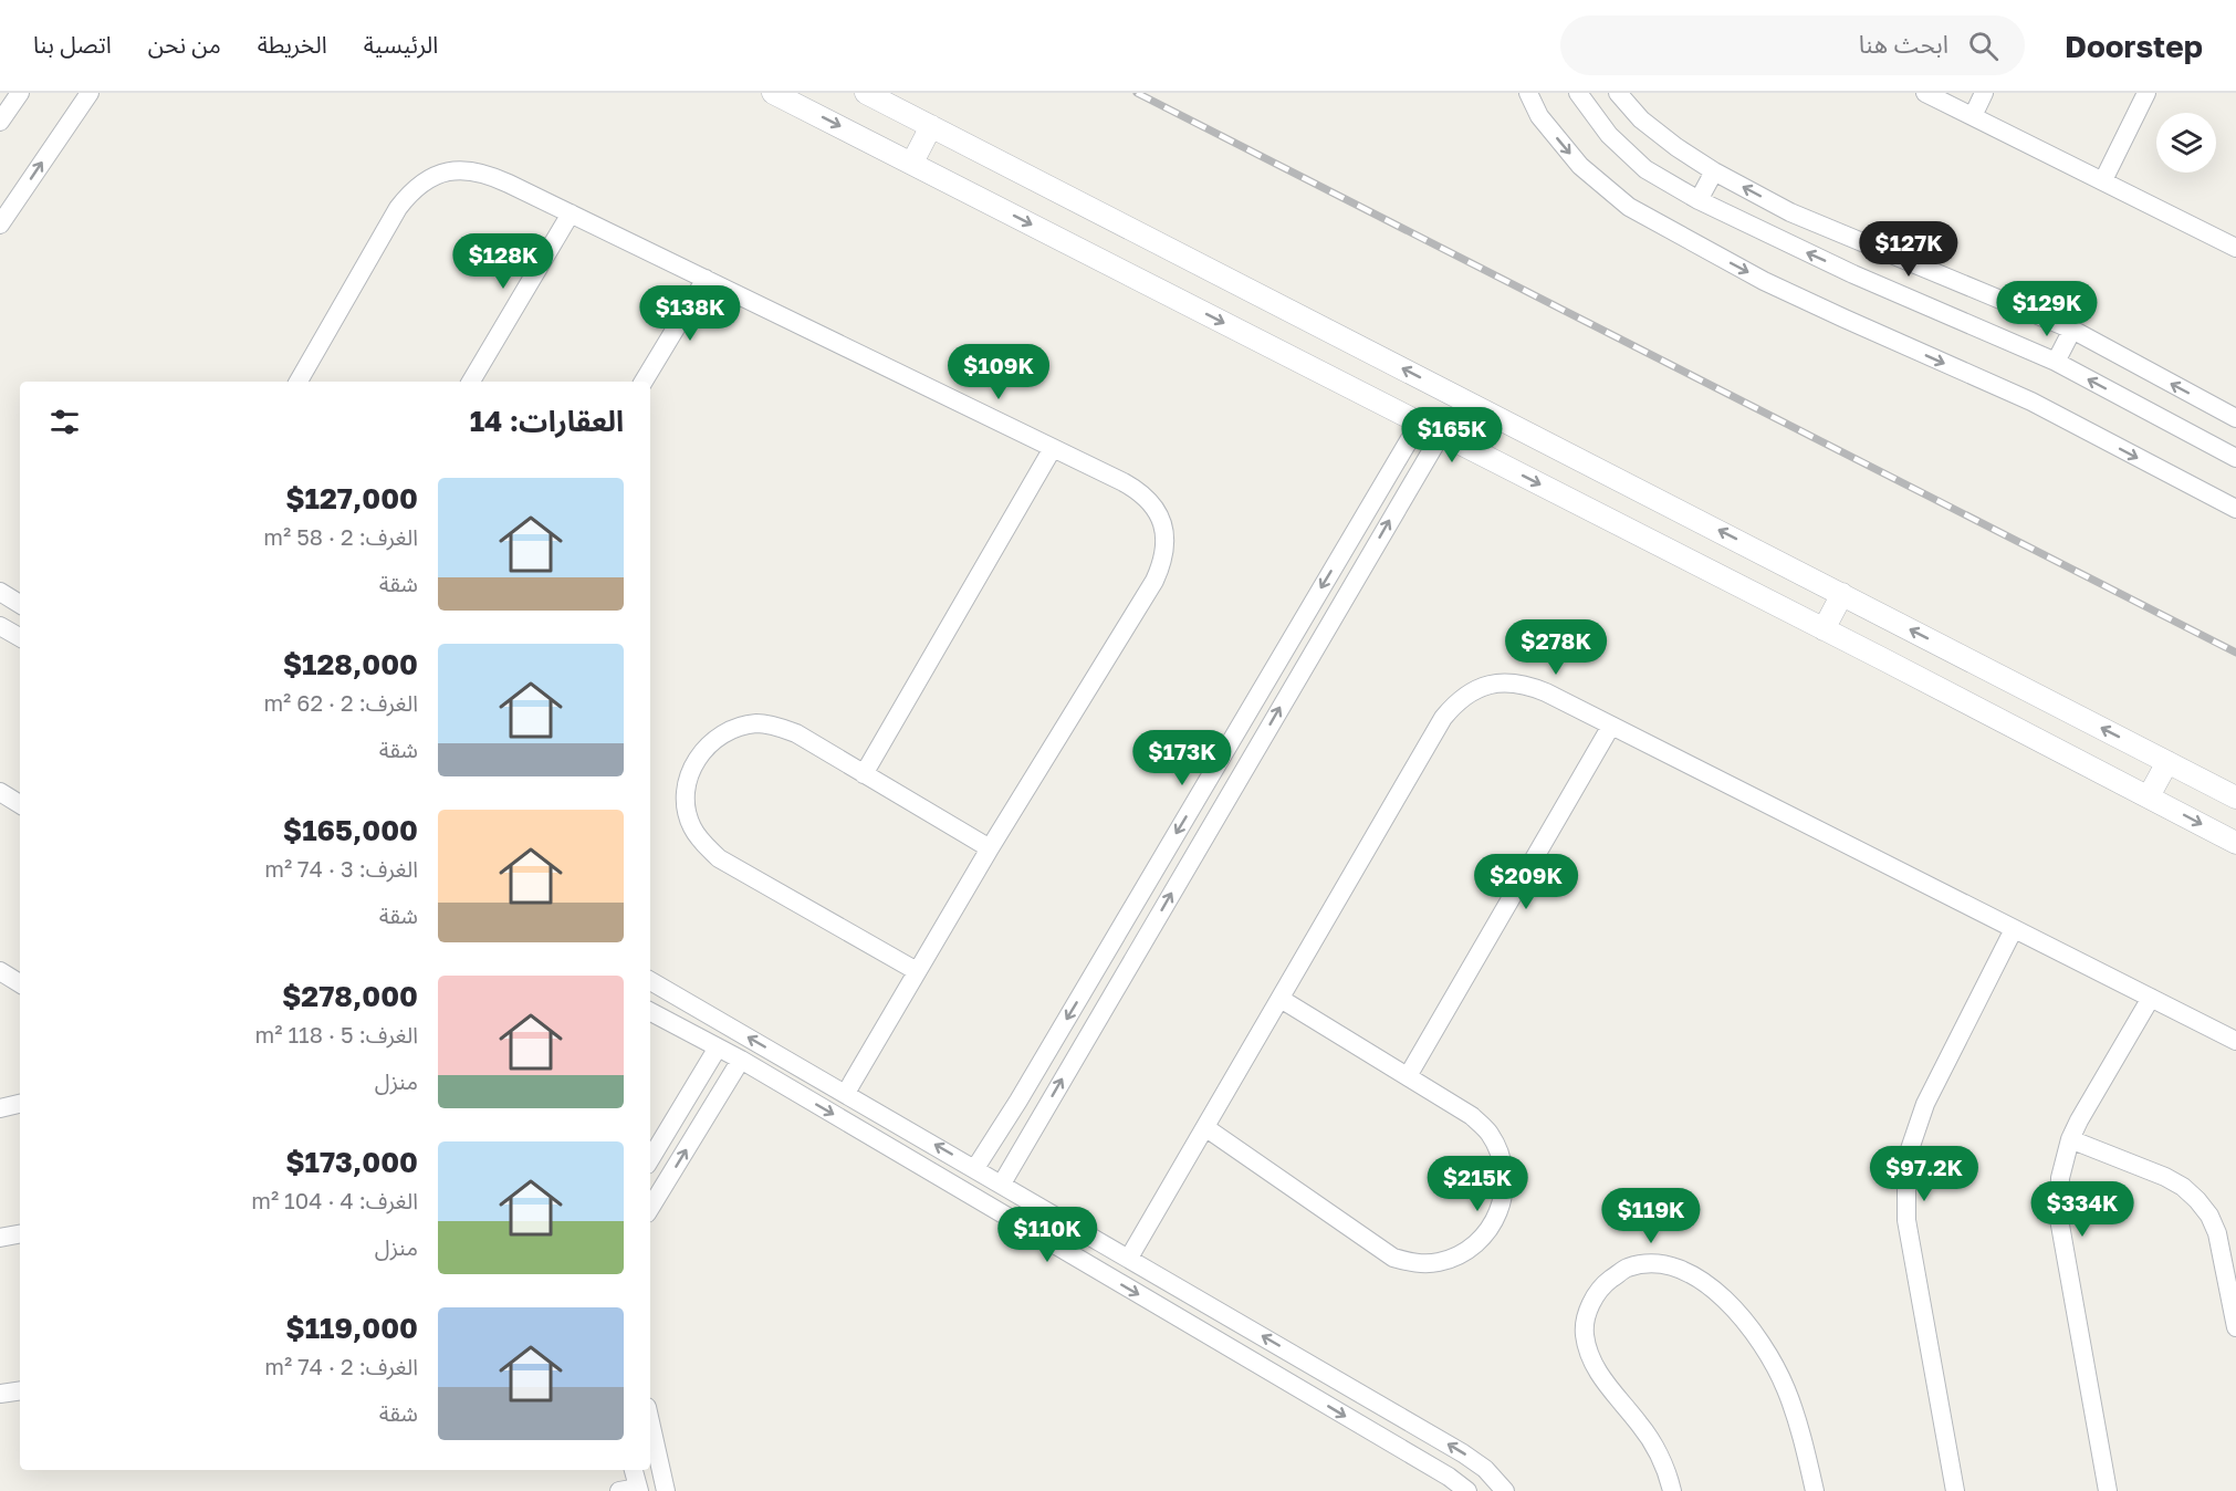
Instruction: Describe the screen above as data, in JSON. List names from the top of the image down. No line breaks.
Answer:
{"page":{"header":"Doorstep","search":"ابحث هنا","nav":["الرئيسية","الخريطة","من نحن","اتصل بنا"],"price":["$127K","$128K","$129K","$138K","$109K","$165K","$278K","$173K","$209K","$97.2K","$215K","$334K","$119K","$110K"],"heading":"العقارات: 14","list":[{"name":"$127,000","note":"الغرف: 2 · 58 m² · شقة"},{"name":"$128,000","note":"الغرف: 2 · 62 m² · شقة"},{"name":"$165,000","note":"الغرف: 3 · 74 m² · شقة"},{"name":"$278,000","note":"الغرف: 5 · 118 m² · منزل"},{"name":"$173,000","note":"الغرف: 4 · 104 m² · منزل"},{"name":"$119,000","note":"الغرف: 2 · 74 m² · شقة"}]}}
